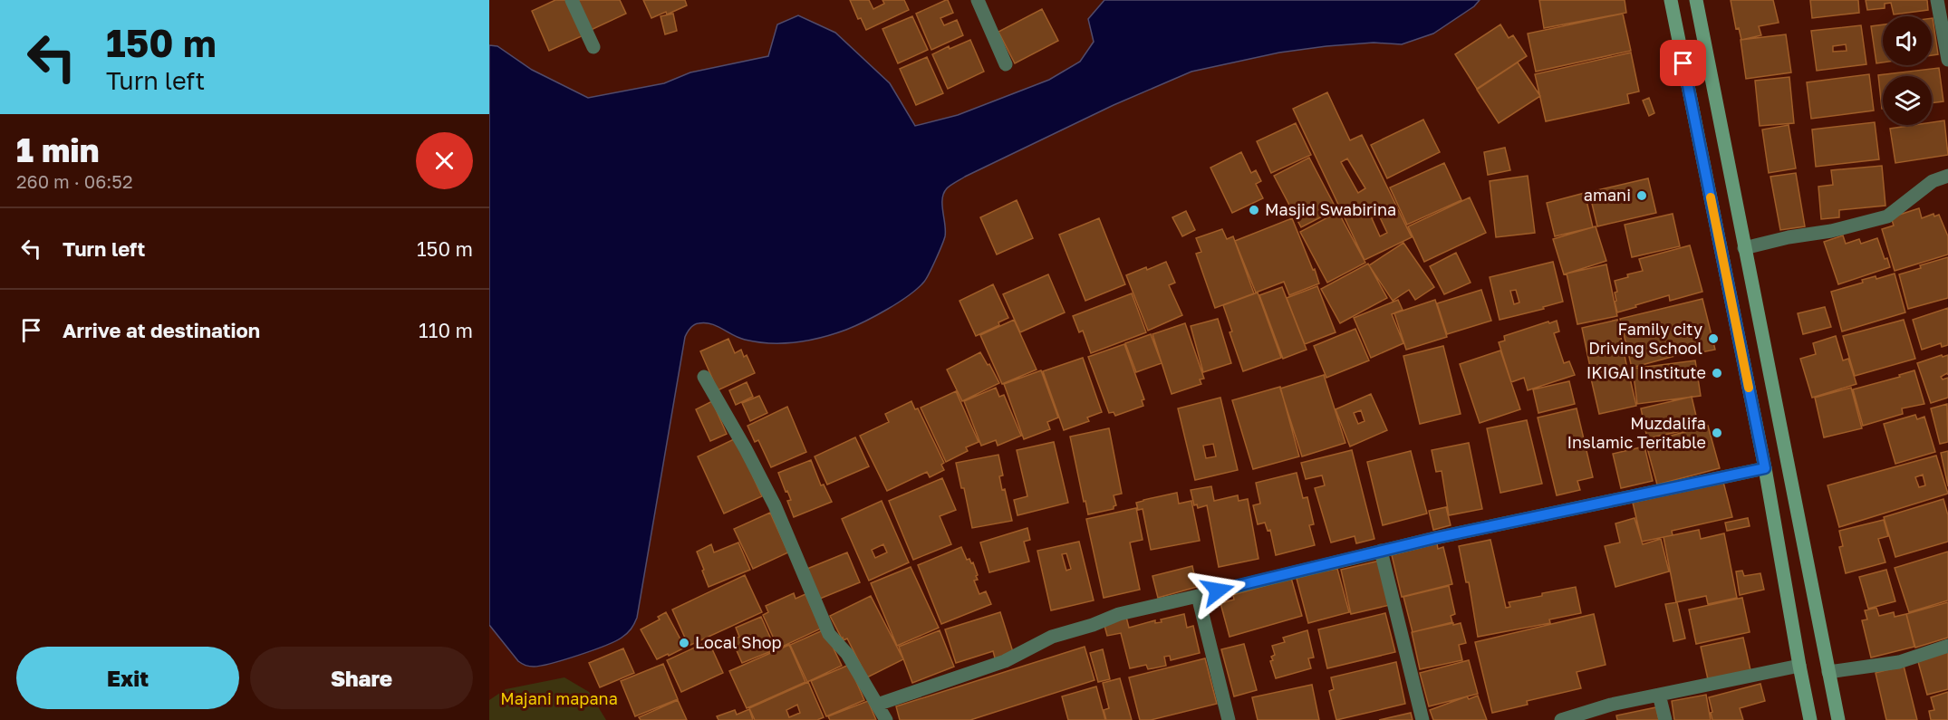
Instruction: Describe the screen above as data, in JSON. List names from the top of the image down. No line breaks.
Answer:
{"parks":["Majani mapana"],"places":["amani","Masjid Swabirina","Family city Driving School","IKIGAI Institute","Muzdalifa Inslamic Teritable","Local Shop"],"page":{"turn":["150 m","Turn left"],"heading":["1 min","260 m · 06:52"],"list":[{"name":"Turn left","value":"150 m"},{"name":"Arrive at destination","value":"110 m"}],"buttons":["Exit","Share"]}}
